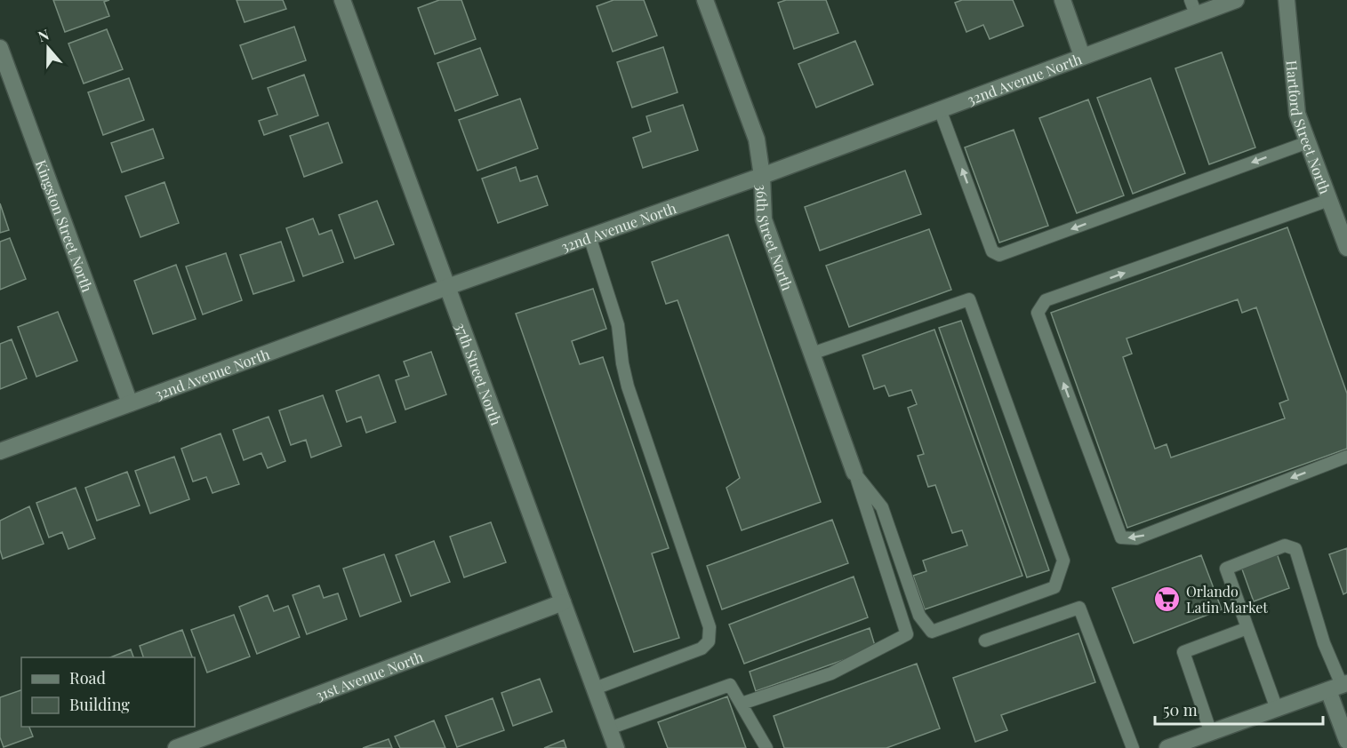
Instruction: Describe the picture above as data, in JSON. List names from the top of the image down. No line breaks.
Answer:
{"streets":{"street":["32nd Avenue North","Hartford Street North","Kingston Street North","36th Street North","37th Street North","31st Avenue North"]},"crossings":[["32nd Avenue North","Kingston Street North"],["32nd Avenue North","36th Street North"],["32nd Avenue North","37th Street North"],["37th Street North","31st Avenue North"]],"places":{"supermarket":["Orlando Latin Market"]},"legend":["Road","Building"],"scale_bar":"50 m","north":"top"}
